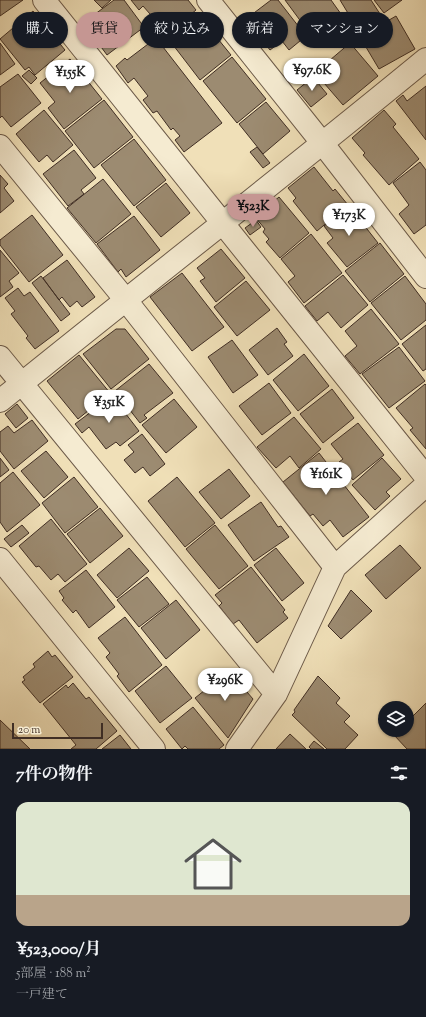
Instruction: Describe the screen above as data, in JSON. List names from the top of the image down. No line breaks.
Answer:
{"scale_bar":"20 m","page":{"chip":["購入","賃貸","絞り込み","新着","マンション"],"price":["¥97.6K","¥155K","¥523K","¥173K","¥351K","¥161K","¥296K"],"scale":"20 m","heading":"7件の物件","list":[{"name":"¥523,000/月","note":"5部屋 · 188 m² · 一戸建て"}]}}
